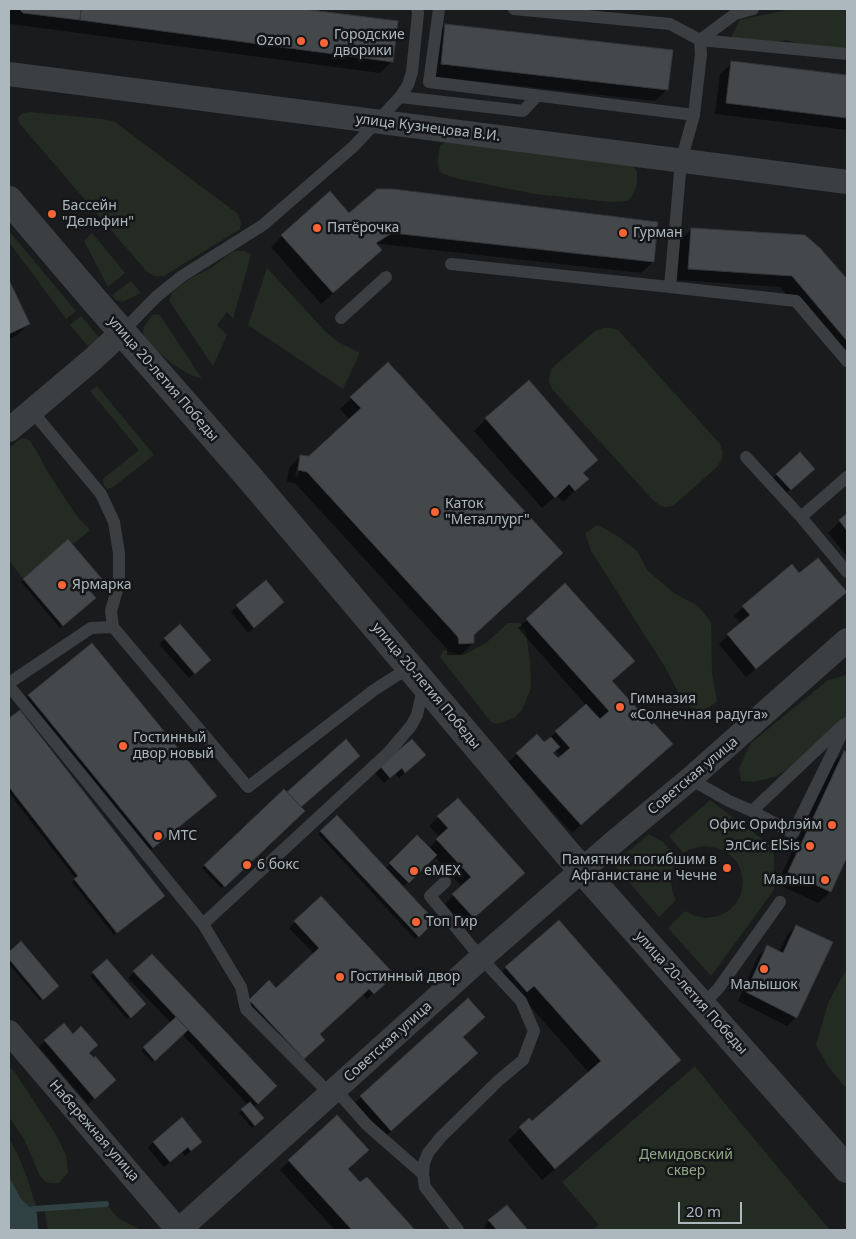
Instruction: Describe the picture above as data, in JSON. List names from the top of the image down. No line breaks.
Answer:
{"streets":{"street":["улица Кузнецова В.И.","улица 20-летия Победы","Советская улица","Набережная улица"]},"crossings":[["улица 20-летия Победы","Советская улица"],["Советская улица","Набережная улица"]],"parks":["Демидовский сквер"],"places":["Ozon","Городские дворики","Бассейн \"Дельфин\"","Пятёрочка","Гурман","Каток \"Металлург\"","Ярмарка","Гимназия «Солнечная радуга»","Гостинный двор новый","Офис Орифлэйм","МТС","ЭлСис ElSis","6 бокс","Памятник погибшим в Афганистане и Чечне","eMEX","Малыш","Топ Гир","Малышок","Гостинный двор"],"scale_bar":"20 m"}
